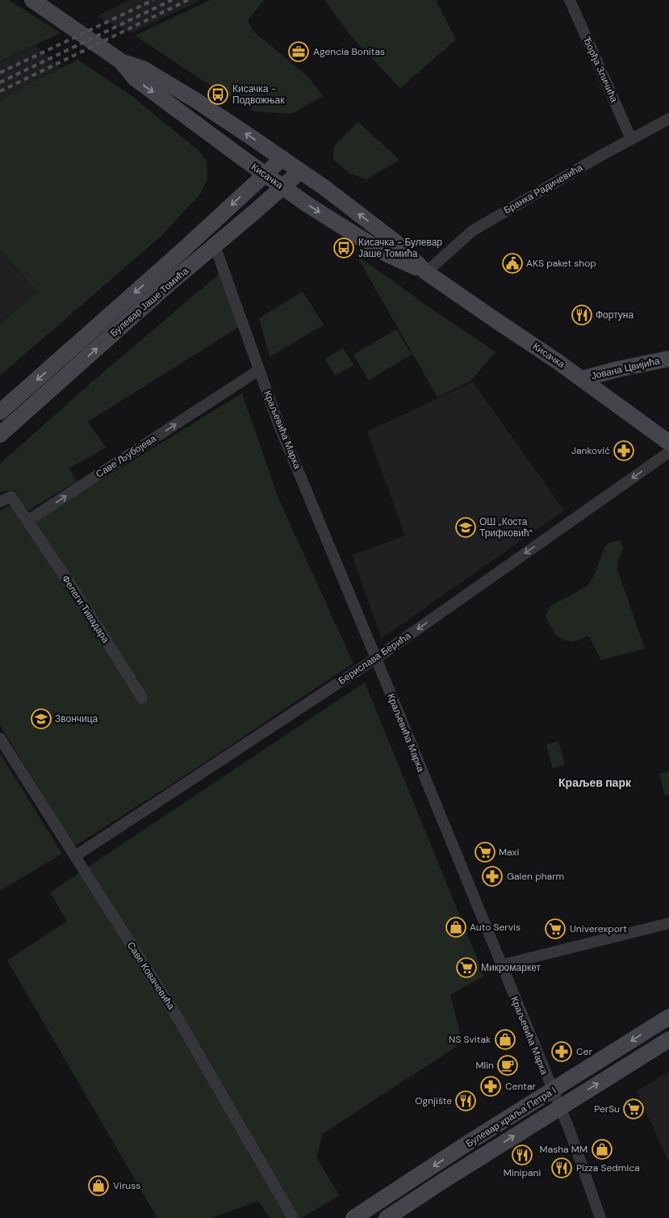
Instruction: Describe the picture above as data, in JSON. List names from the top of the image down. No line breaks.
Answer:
{"streets":{"street":["Ђорђа Зличића","Кисачка","Бранка Радичевића","Булевар Јаше Томића","Јована Цвијића","Краљевића Марка","Саве Љубојева","Фелеги Тивадара","Берислава Берића","Саве Ковачевића","Булевар краља Петра I"]},"crossings":[["Ђорђа Зличића","Бранка Радичевића"],["Кисачка","Бранка Радичевића"],["Кисачка","Булевар Јаше Томића"],["Кисачка","Јована Цвијића"],["Булевар Јаше Томића","Краљевића Марка"],["Краљевића Марка","Саве Љубојева"],["Краљевића Марка","Берислава Берића"],["Краљевића Марка","Булевар краља Петра I"],["Саве Љубојева","Фелеги Тивадара"],["Берислава Берића","Саве Ковачевића"]],"one_way":["Саве Љубојева","Берислава Берића"],"districts":["Краљев парк"],"places":{"office":["Agencia Bonitas"],"bus stop":["Кисачка - Подвожњак","Кисачка - Булевар Јаше Томића"],"public building":["AKS paket shop"],"restaurant":["Фортуна","Ognjište","Minipani","Pizza Sedmica"],"pharmacy":["Janković","Galen pharm","Cer","Centar"],"school or university":["ОШ „Коста Трифковић”","Звончица"],"supermarket":["Maxi","Univerexport","Микромаркет","PerSu"],"shop":["Auto Servis","NS Svitak","Masha MM","Viruss"],"cafe":["Mlin"]}}
